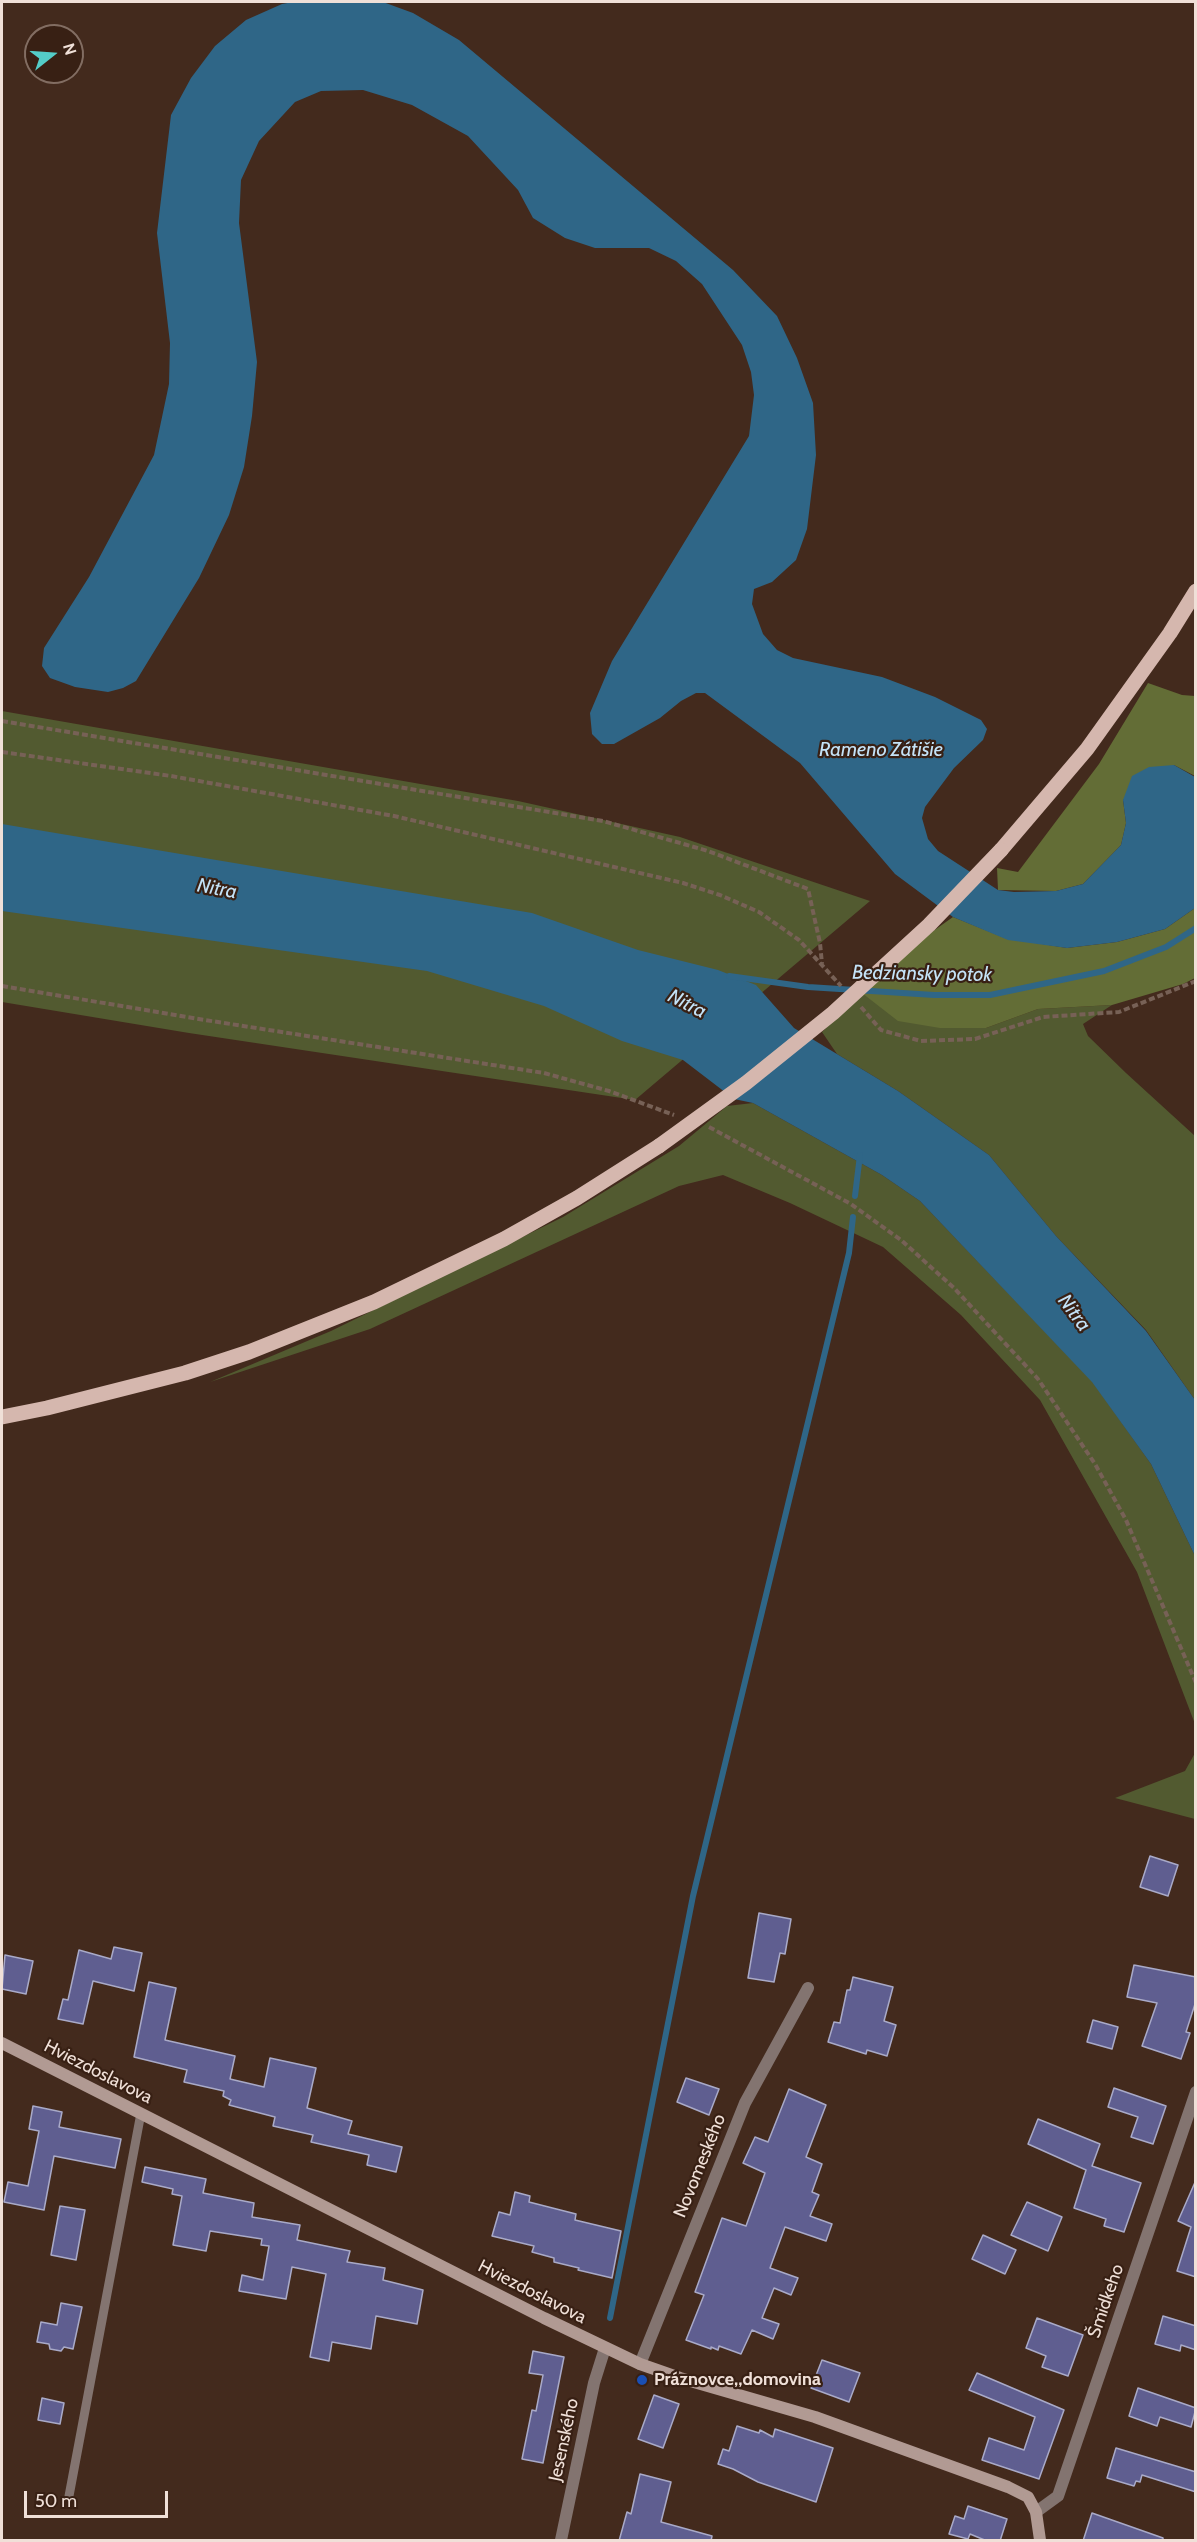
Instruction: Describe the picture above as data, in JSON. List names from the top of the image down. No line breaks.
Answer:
{"streets":{"street":["Hviezdoslavova","Novomeského","Šmidkeho","Jesenského"]},"crossings":[["Hviezdoslavova","Novomeského"],["Hviezdoslavova","Šmidkeho"],["Hviezdoslavova","Jesenského"]],"water":["Rameno Zátišie","Nitra","Bedziansky potok"],"places":["Práznovce,,domovina"],"scale_bar":"50 m","north":"right"}
